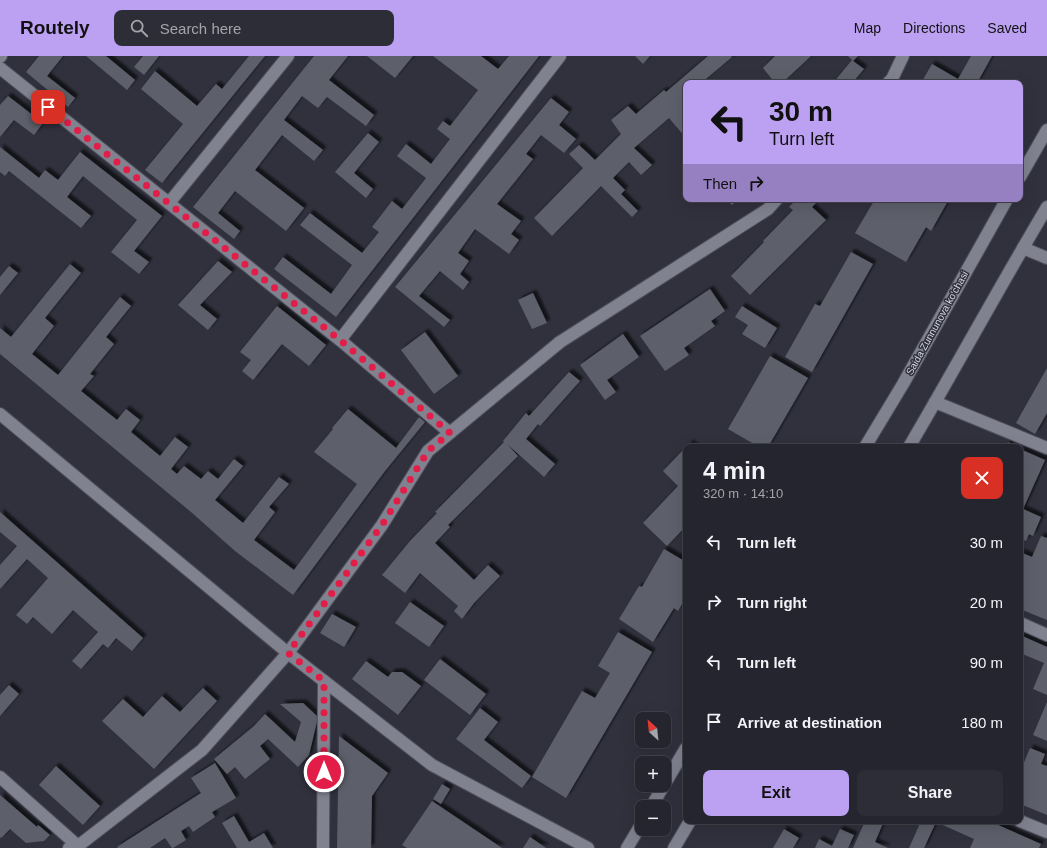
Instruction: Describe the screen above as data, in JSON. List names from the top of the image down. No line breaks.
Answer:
{"streets":{"street":["Saida Zunnunova ko'chasi"]},"north":"top left","page":{"header":"Routely","search":"Search here","nav":["Map","Directions","Saved"],"turn":["30 m","Turn left"],"then":"Then","heading":["4 min","320 m · 14:10"],"list":[{"name":"Turn left","value":"30 m"},{"name":"Turn right","value":"20 m"},{"name":"Turn left","value":"90 m"},{"name":"Arrive at destination","value":"180 m"}],"map_buttons":["+","−"],"buttons":["Exit","Share"]}}
